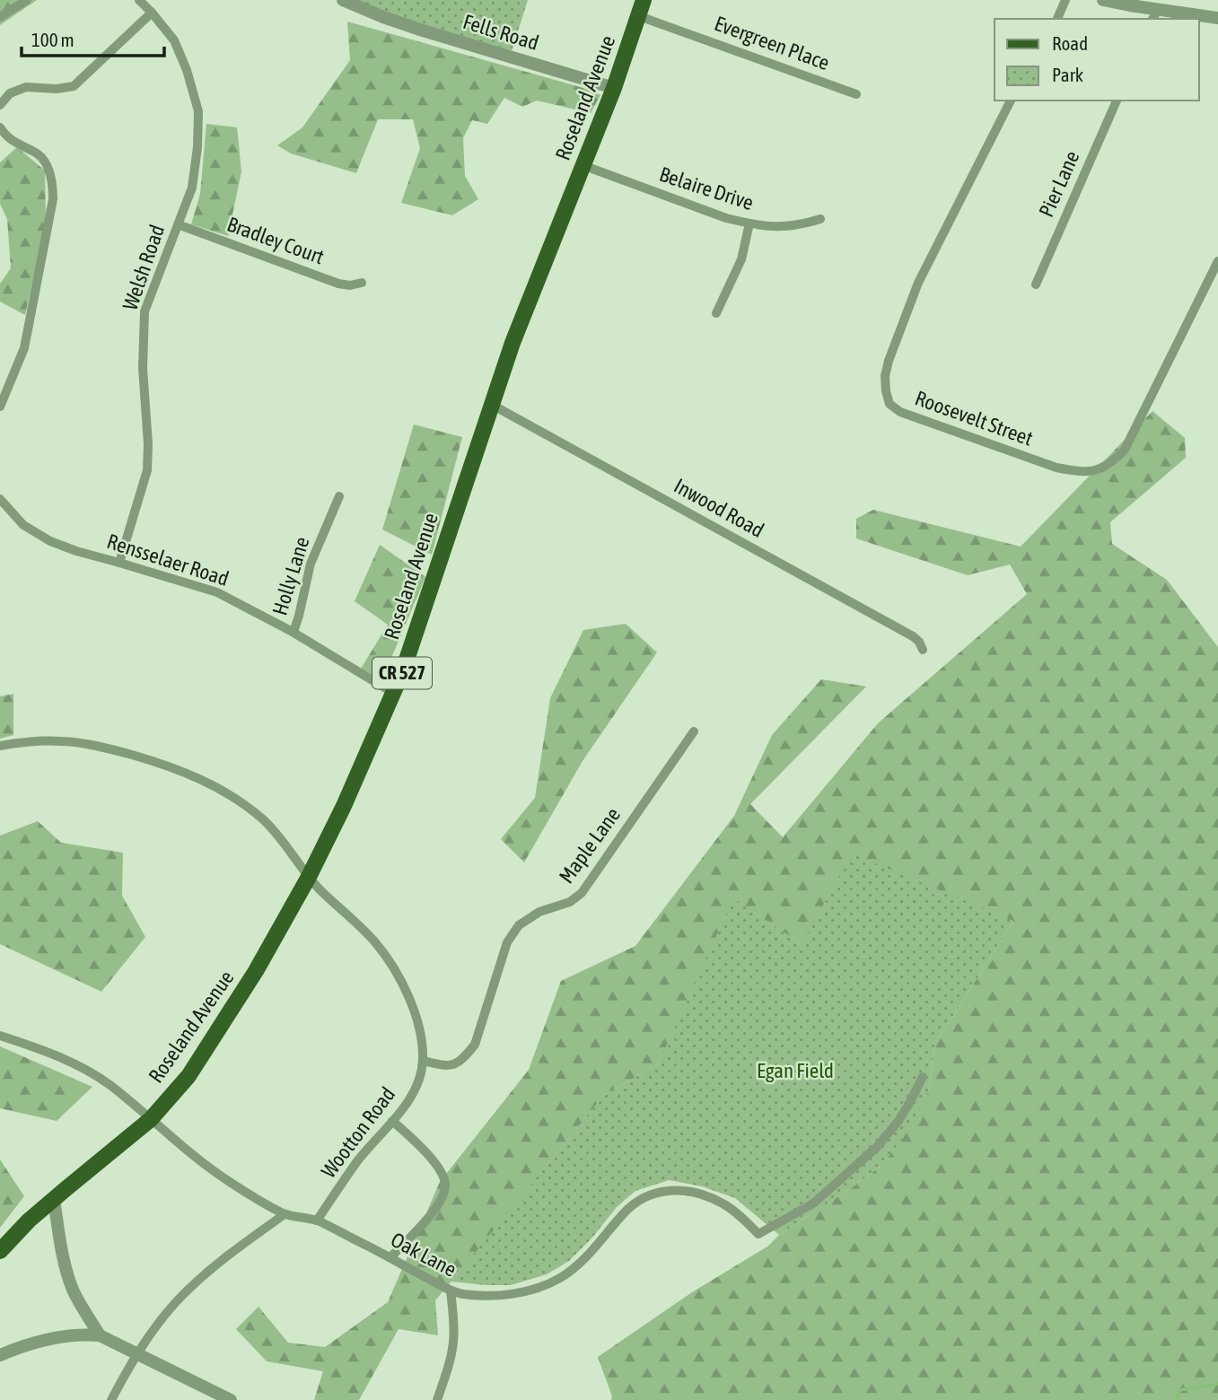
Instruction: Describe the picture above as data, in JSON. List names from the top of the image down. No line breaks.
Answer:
{"streets":{"main road":["Roseland Avenue","CR 527"],"street":["Fells Road","Evergreen Place","Pier Lane","Belaire Drive","Bradley Court","Welsh Road","Roosevelt Street","Inwood Road","Rensselaer Road","Holly Lane","Maple Lane","Wootton Road","Oak Lane"]},"crossings":[["Fells Road","Roseland Avenue"],["Evergreen Place","Roseland Avenue"],["Roseland Avenue","Belaire Drive"],["Roseland Avenue","Inwood Road"],["Roseland Avenue","Rensselaer Road"],["Roseland Avenue","Wootton Road"],["Roseland Avenue","Oak Lane"],["Bradley Court","Welsh Road"],["Welsh Road","Rensselaer Road"],["Rensselaer Road","Holly Lane"],["Maple Lane","Wootton Road"],["Wootton Road","Oak Lane"]],"parks":["Egan Field"],"legend":["Road","Park"],"scale_bar":"100 m"}
